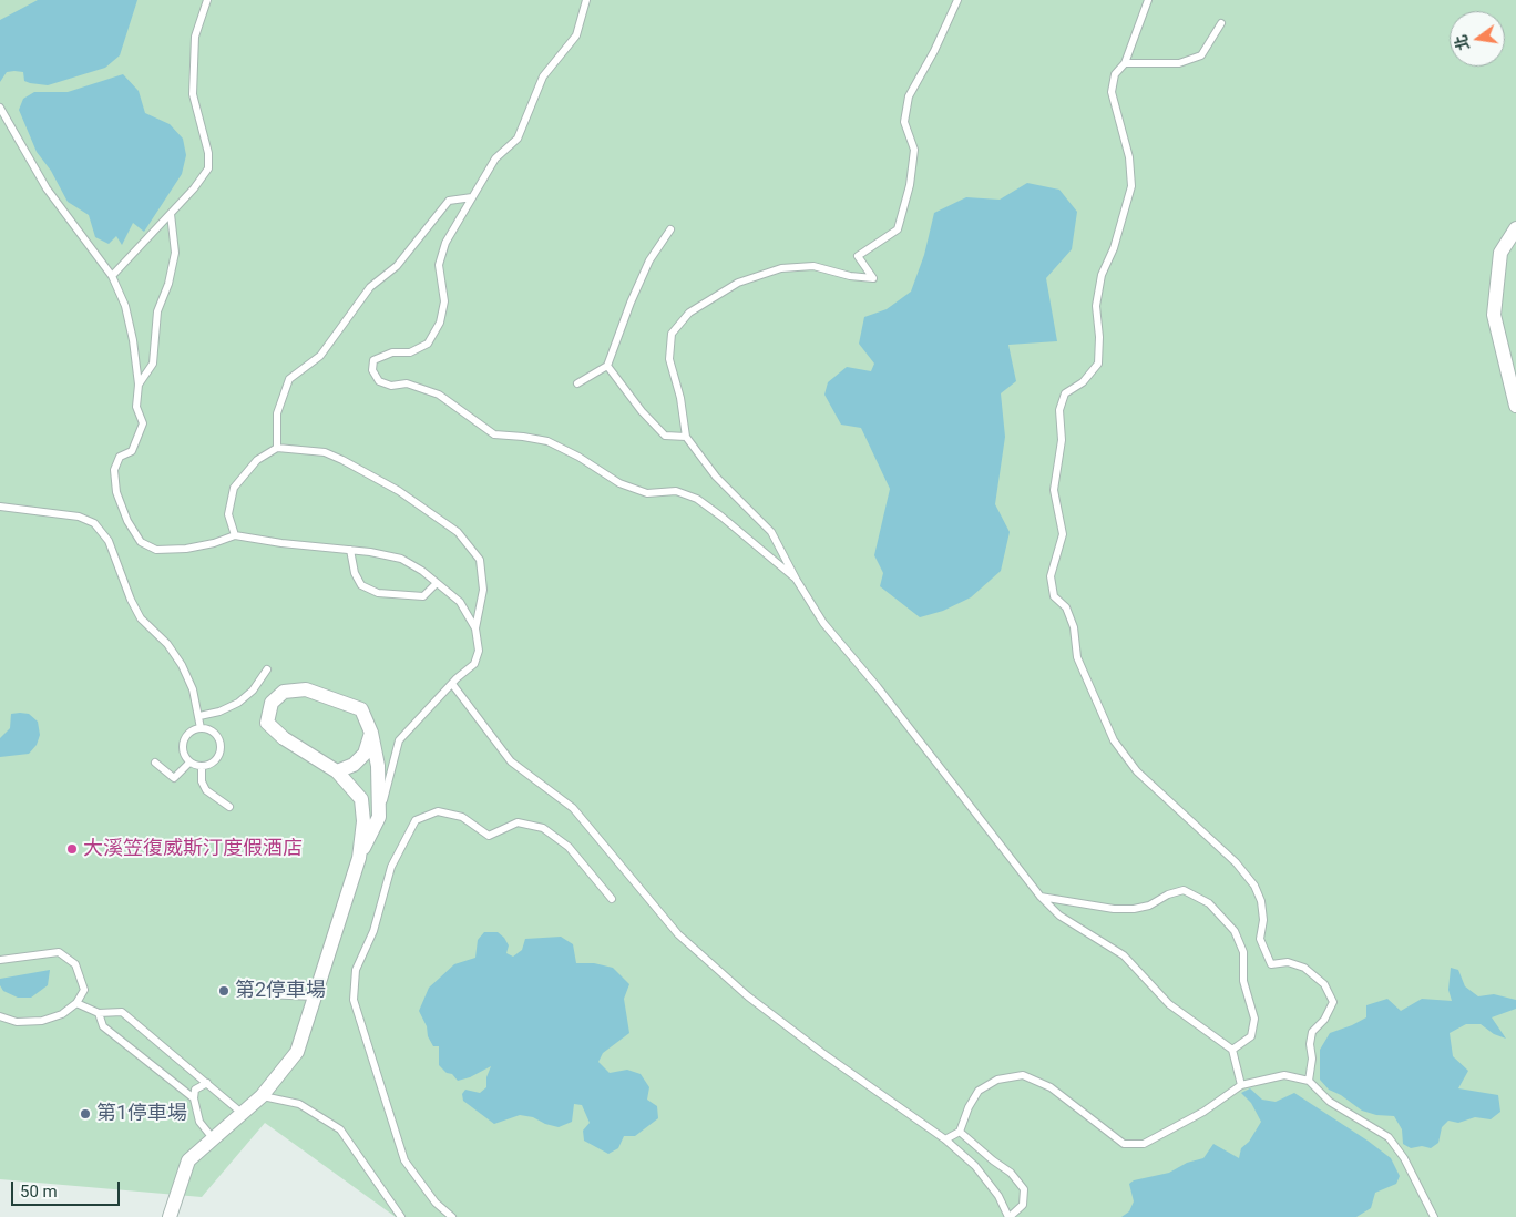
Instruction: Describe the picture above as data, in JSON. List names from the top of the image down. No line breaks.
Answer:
{"places":["大溪笠復威斯汀度假酒店","第2停車場","第1停車場"],"scale_bar":"50 m","north":"left"}
